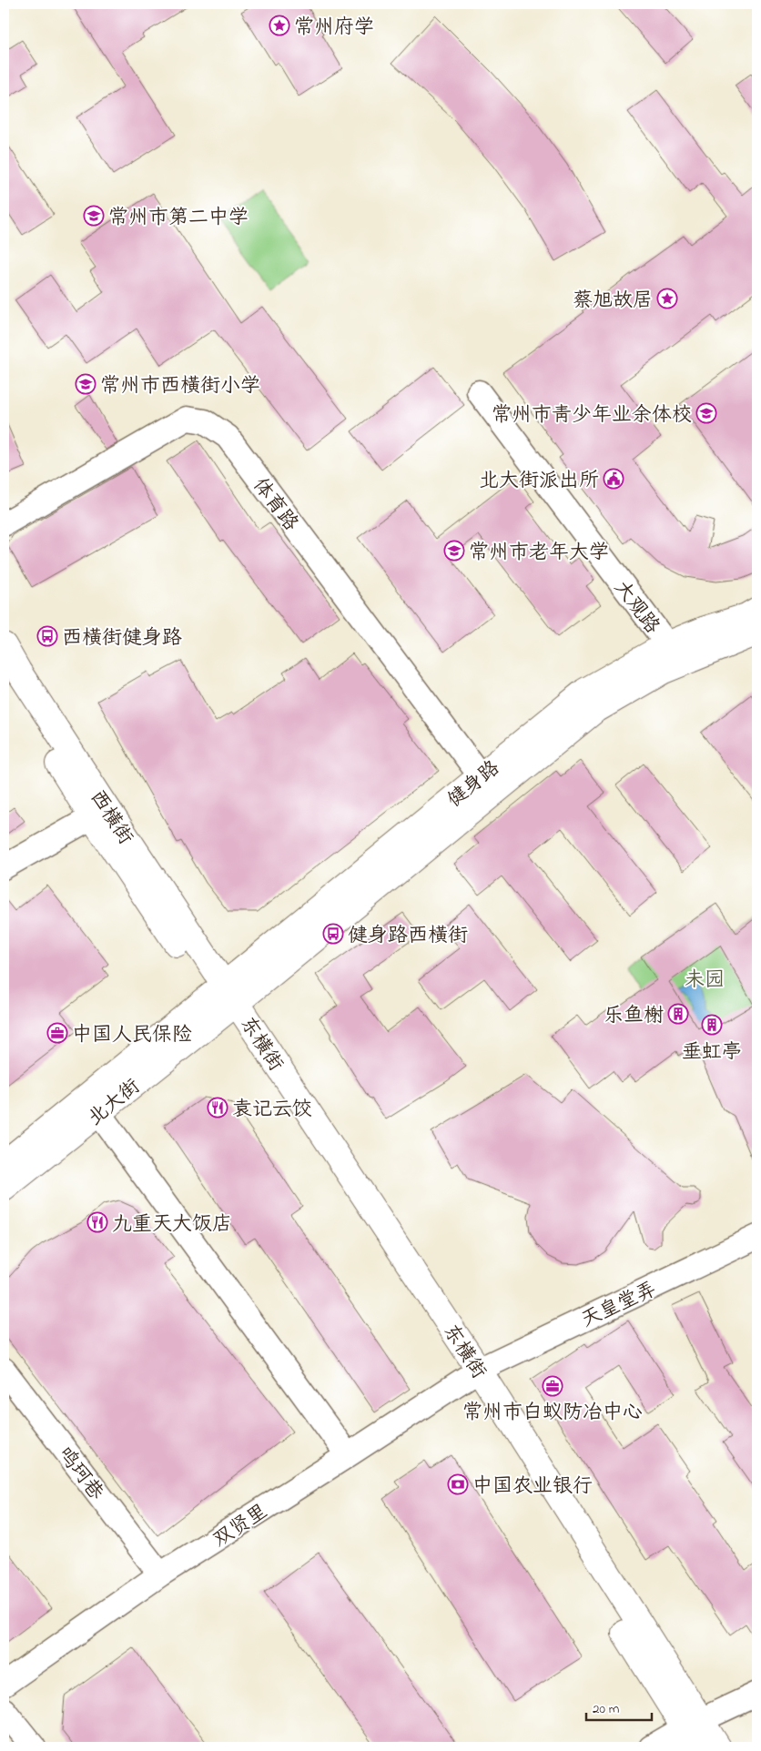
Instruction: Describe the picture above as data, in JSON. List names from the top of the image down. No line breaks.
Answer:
{"streets":{"main road":["健身路","西横街","东横街","北大街"],"street":["体育路","大观路","天皇堂弄","鸣珂巷","双贤里"]},"crossings":[["体育路","健身路"],["大观路","健身路"],["健身路","西横街"],["健身路","东横街"],["健身路","北大街"],["西横街","东横街"],["西横街","北大街"],["东横街","北大街"],["东横街","天皇堂弄"],["东横街","双贤里"],["天皇堂弄","双贤里"],["鸣珂巷","双贤里"]],"parks":["未园"],"places":{"place":["常州府学","蔡旭故居"],"school or university":["常州市第二中学","常州市西横街小学","常州市青少年业余体校","常州市老年大学"],"public building":["北大街派出所"],"bus stop":["西横街健身路","健身路西横街"],"building":["乐鱼榭","垂虹亭"],"office":["中国人民保险","常州市白蚁防冶中心"],"restaurant":["袁记云饺","九重天大饭店"],"bank":["中国农业银行"]},"scale_bar":"20 m"}
